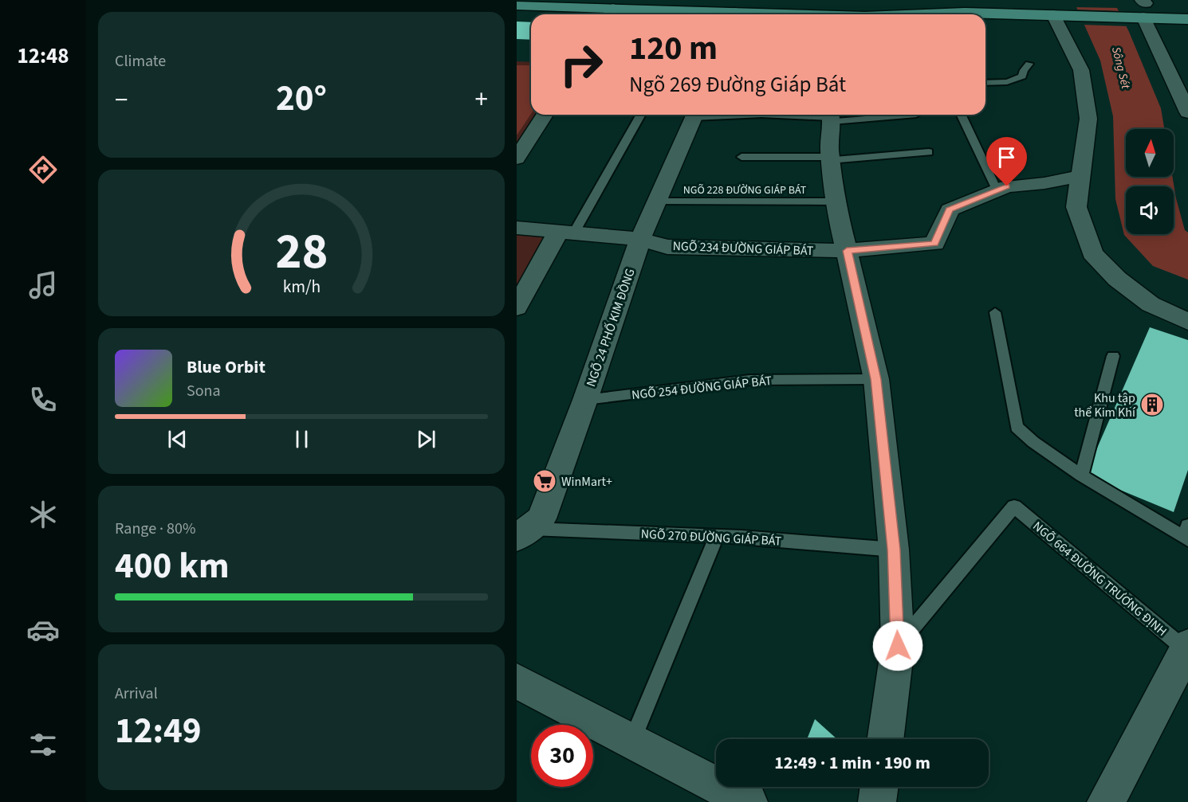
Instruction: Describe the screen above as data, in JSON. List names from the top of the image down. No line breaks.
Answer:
{"streets":{"street":["NGÕ 234 ĐƯỜNG GIÁP BÁT","NGÕ 24 PHỐ KIM ĐỒNG"],"lane":["NGÕ 228 ĐƯỜNG GIÁP BÁT","NGÕ 254 ĐƯỜNG GIÁP BÁT","NGÕ 270 ĐƯỜNG GIÁP BÁT","NGÕ 664 ĐƯỜNG TRƯƠNG ĐỊNH"]},"crossings":[["NGÕ 228 ĐƯỜNG GIÁP BÁT","NGÕ 24 PHỐ KIM ĐỒNG"],["NGÕ 234 ĐƯỜNG GIÁP BÁT","NGÕ 24 PHỐ KIM ĐỒNG"],["NGÕ 24 PHỐ KIM ĐỒNG","NGÕ 254 ĐƯỜNG GIÁP BÁT"],["NGÕ 24 PHỐ KIM ĐỒNG","NGÕ 270 ĐƯỜNG GIÁP BÁT"]],"water":["Sông Sét"],"places":{"building":["Khu tập thể Kim Khí"],"supermarket":["WinMart+"]},"north":"top","page":{"tabs":"12:48","tile":["Climate",["Range · 80%","400 km"],["Arrival","12:49"]],"turn":["120 m","Ngõ 269 Đường Giáp Bát"],"heat":["−","20°","+"],"song":["Blue Orbit","Sona"],"limit":"30","trip":"12:49 · 1 min · 190 m","gauge":["28","km/h"]}}
